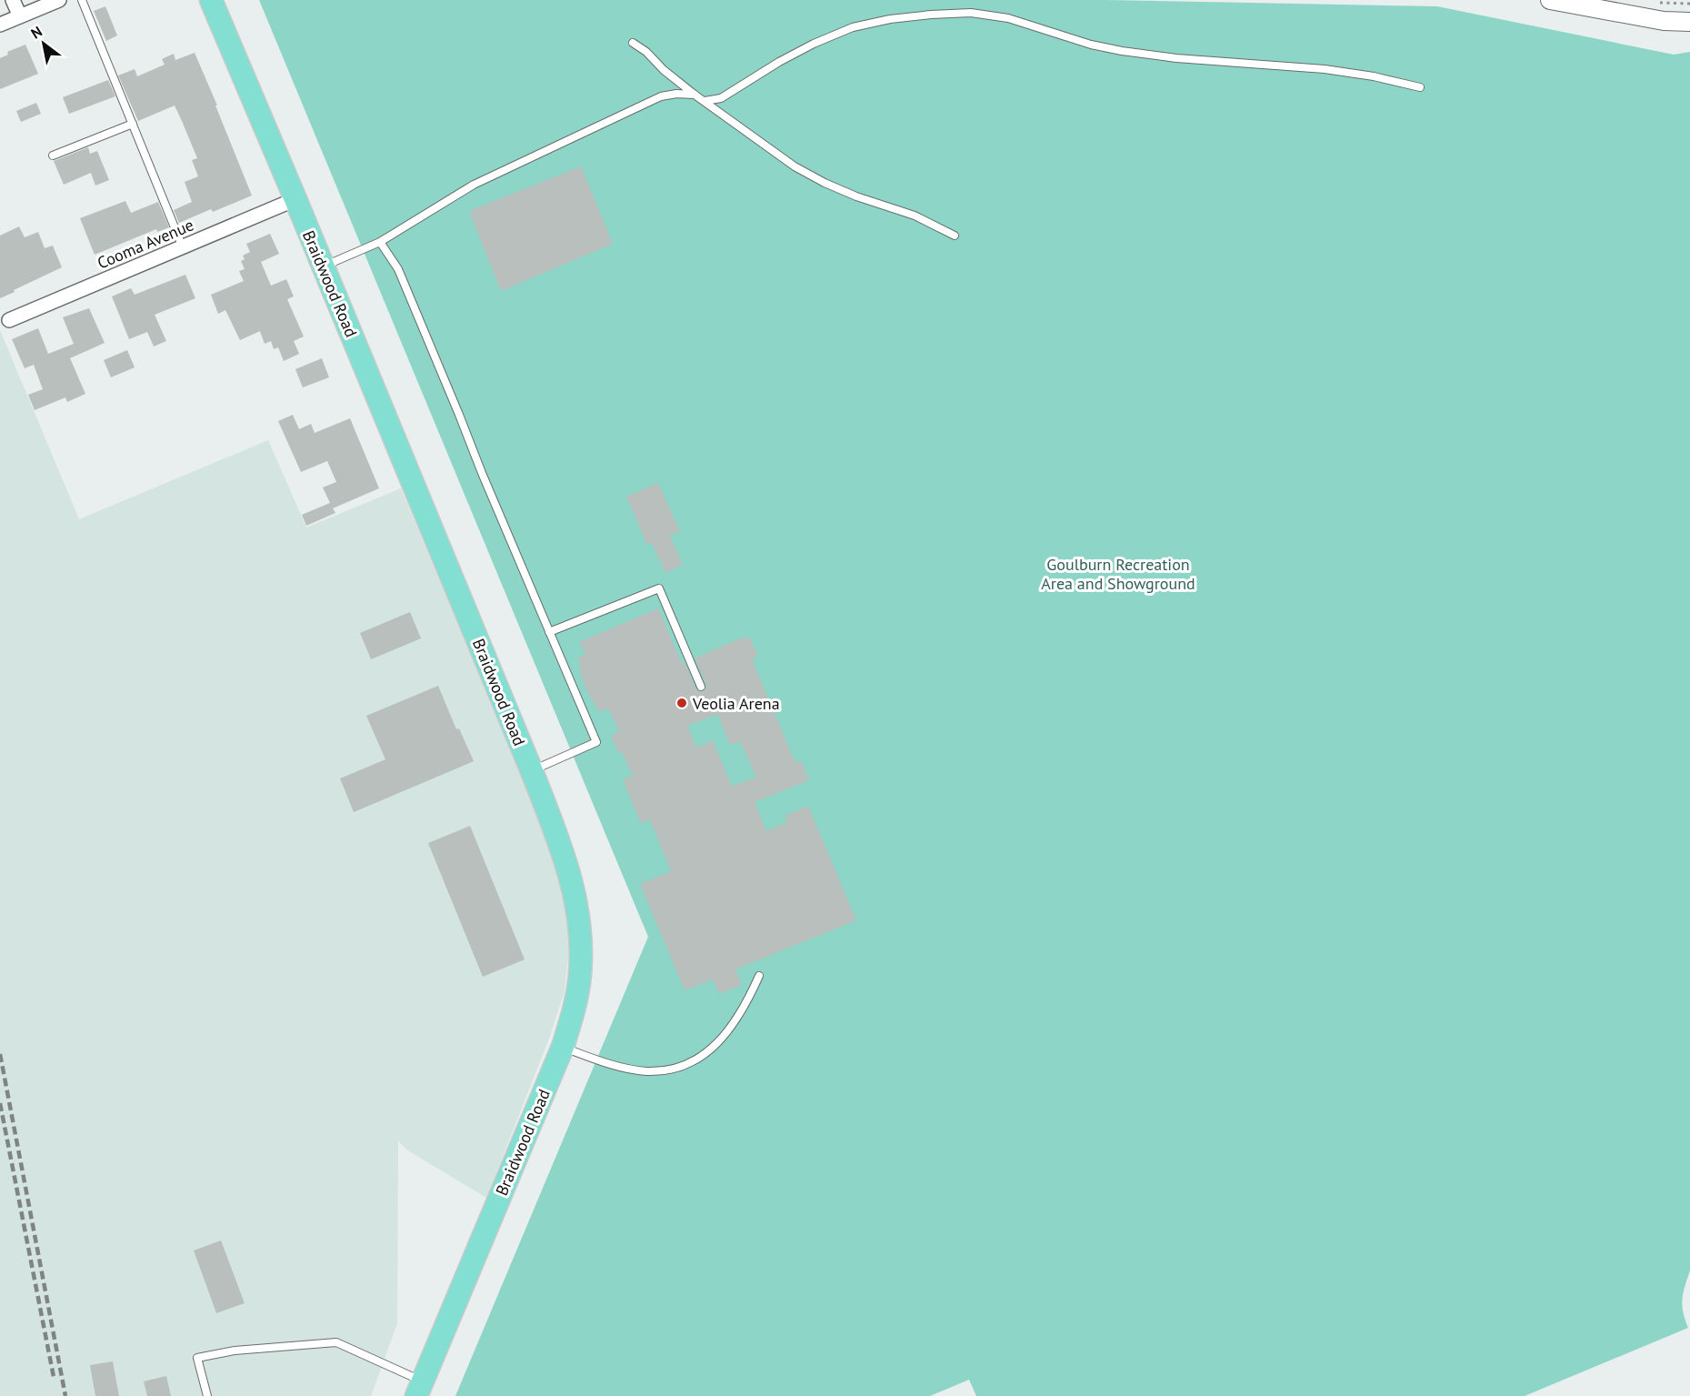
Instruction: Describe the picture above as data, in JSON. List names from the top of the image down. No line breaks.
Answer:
{"streets":{"main road":["Braidwood Road"],"street":["Cooma Avenue"]},"crossings":[["Cooma Avenue","Braidwood Road"]],"parks":["Goulburn Recreation Area and Showground"],"places":["Veolia Arena"],"north":"top left"}
